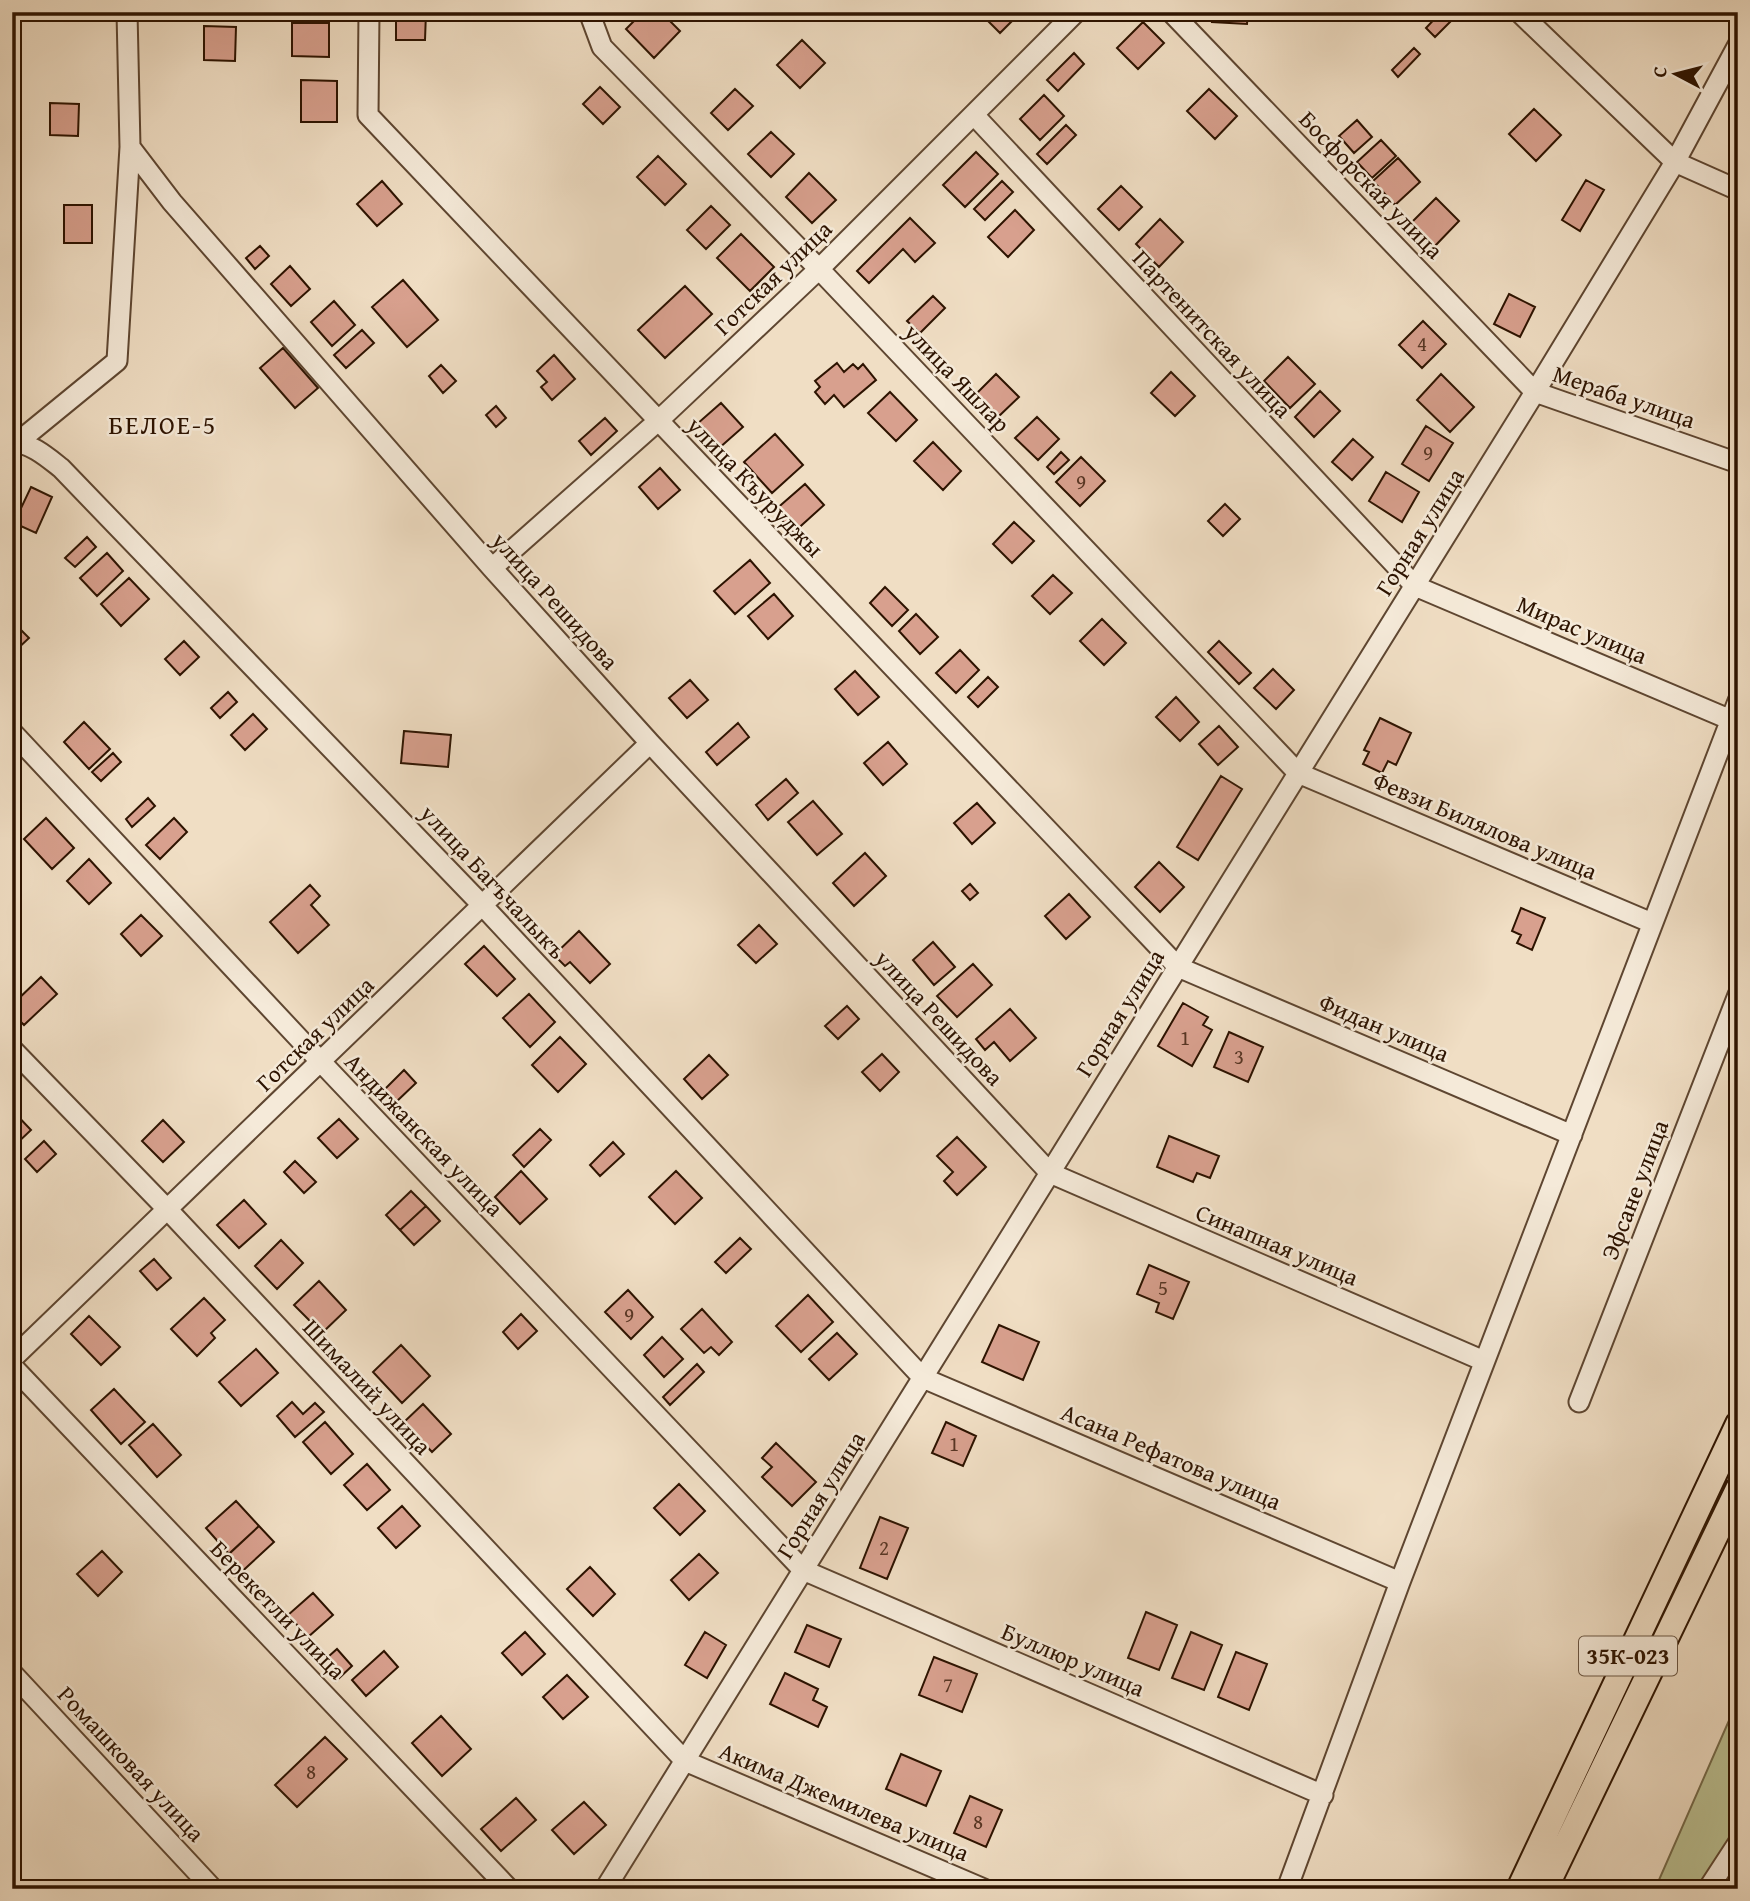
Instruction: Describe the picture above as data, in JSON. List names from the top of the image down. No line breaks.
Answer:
{"streets":{"main road":["35К-023"],"street":["Босфорская улица","Готская улица","Партенитская улица","улица Яшлар","Мераба улица","улица Къуруджы","Горная улица","улица Решидова","Мирас улица","Февзи Билялова улица","улица Багъчалыкъ","Фидан улица","Андижанская улица","Эфсане улица","Синапная улица","Шималий улица","Асана Рефатова улица","Берекетли улица","Буллюр улица","Ромашковая улица","Акима Джемилева улица"]},"crossings":[["Босфорская улица","Мераба улица"],["Босфорская улица","Горная улица"],["Готская улица","Партенитская улица"],["Готская улица","улица Яшлар"],["Готская улица","улица Къуруджы"],["Готская улица","улица Решидова"],["Готская улица","улица Багъчалыкъ"],["Готская улица","Андижанская улица"],["Готская улица","Шималий улица"],["Партенитская улица","Горная улица"],["Партенитская улица","Мирас улица"],["улица Яшлар","Горная улица"],["улица Яшлар","Февзи Билялова улица"],["Мераба улица","Горная улица"],["улица Къуруджы","Горная улица"],["улица Къуруджы","Фидан улица"],["Горная улица","улица Решидова"],["Горная улица","Мирас улица"],["Горная улица","Февзи Билялова улица"],["Горная улица","улица Багъчалыкъ"],["Горная улица","Фидан улица"],["Горная улица","Андижанская улица"],["Горная улица","Синапная улица"],["Горная улица","Шималий улица"],["Горная улица","Асана Рефатова улица"],["Горная улица","Буллюр улица"],["Горная улица","Акима Джемилева улица"],["улица Решидова","Синапная улица"],["улица Багъчалыкъ","Асана Рефатова улица"],["Андижанская улица","Буллюр улица"],["Шималий улица","Акима Джемилева улица"]],"districts":["БЕЛОЕ-5"],"house_numbers":["4","9","9","1","3","5","9","1","2","7","8","8"],"north":"left"}
